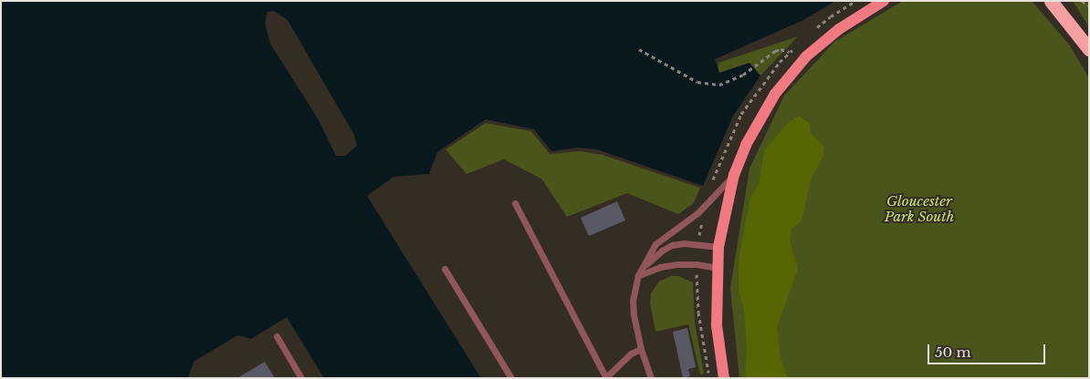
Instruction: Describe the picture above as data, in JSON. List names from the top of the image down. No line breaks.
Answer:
{"parks":["Gloucester Park South"],"scale_bar":"50 m"}
